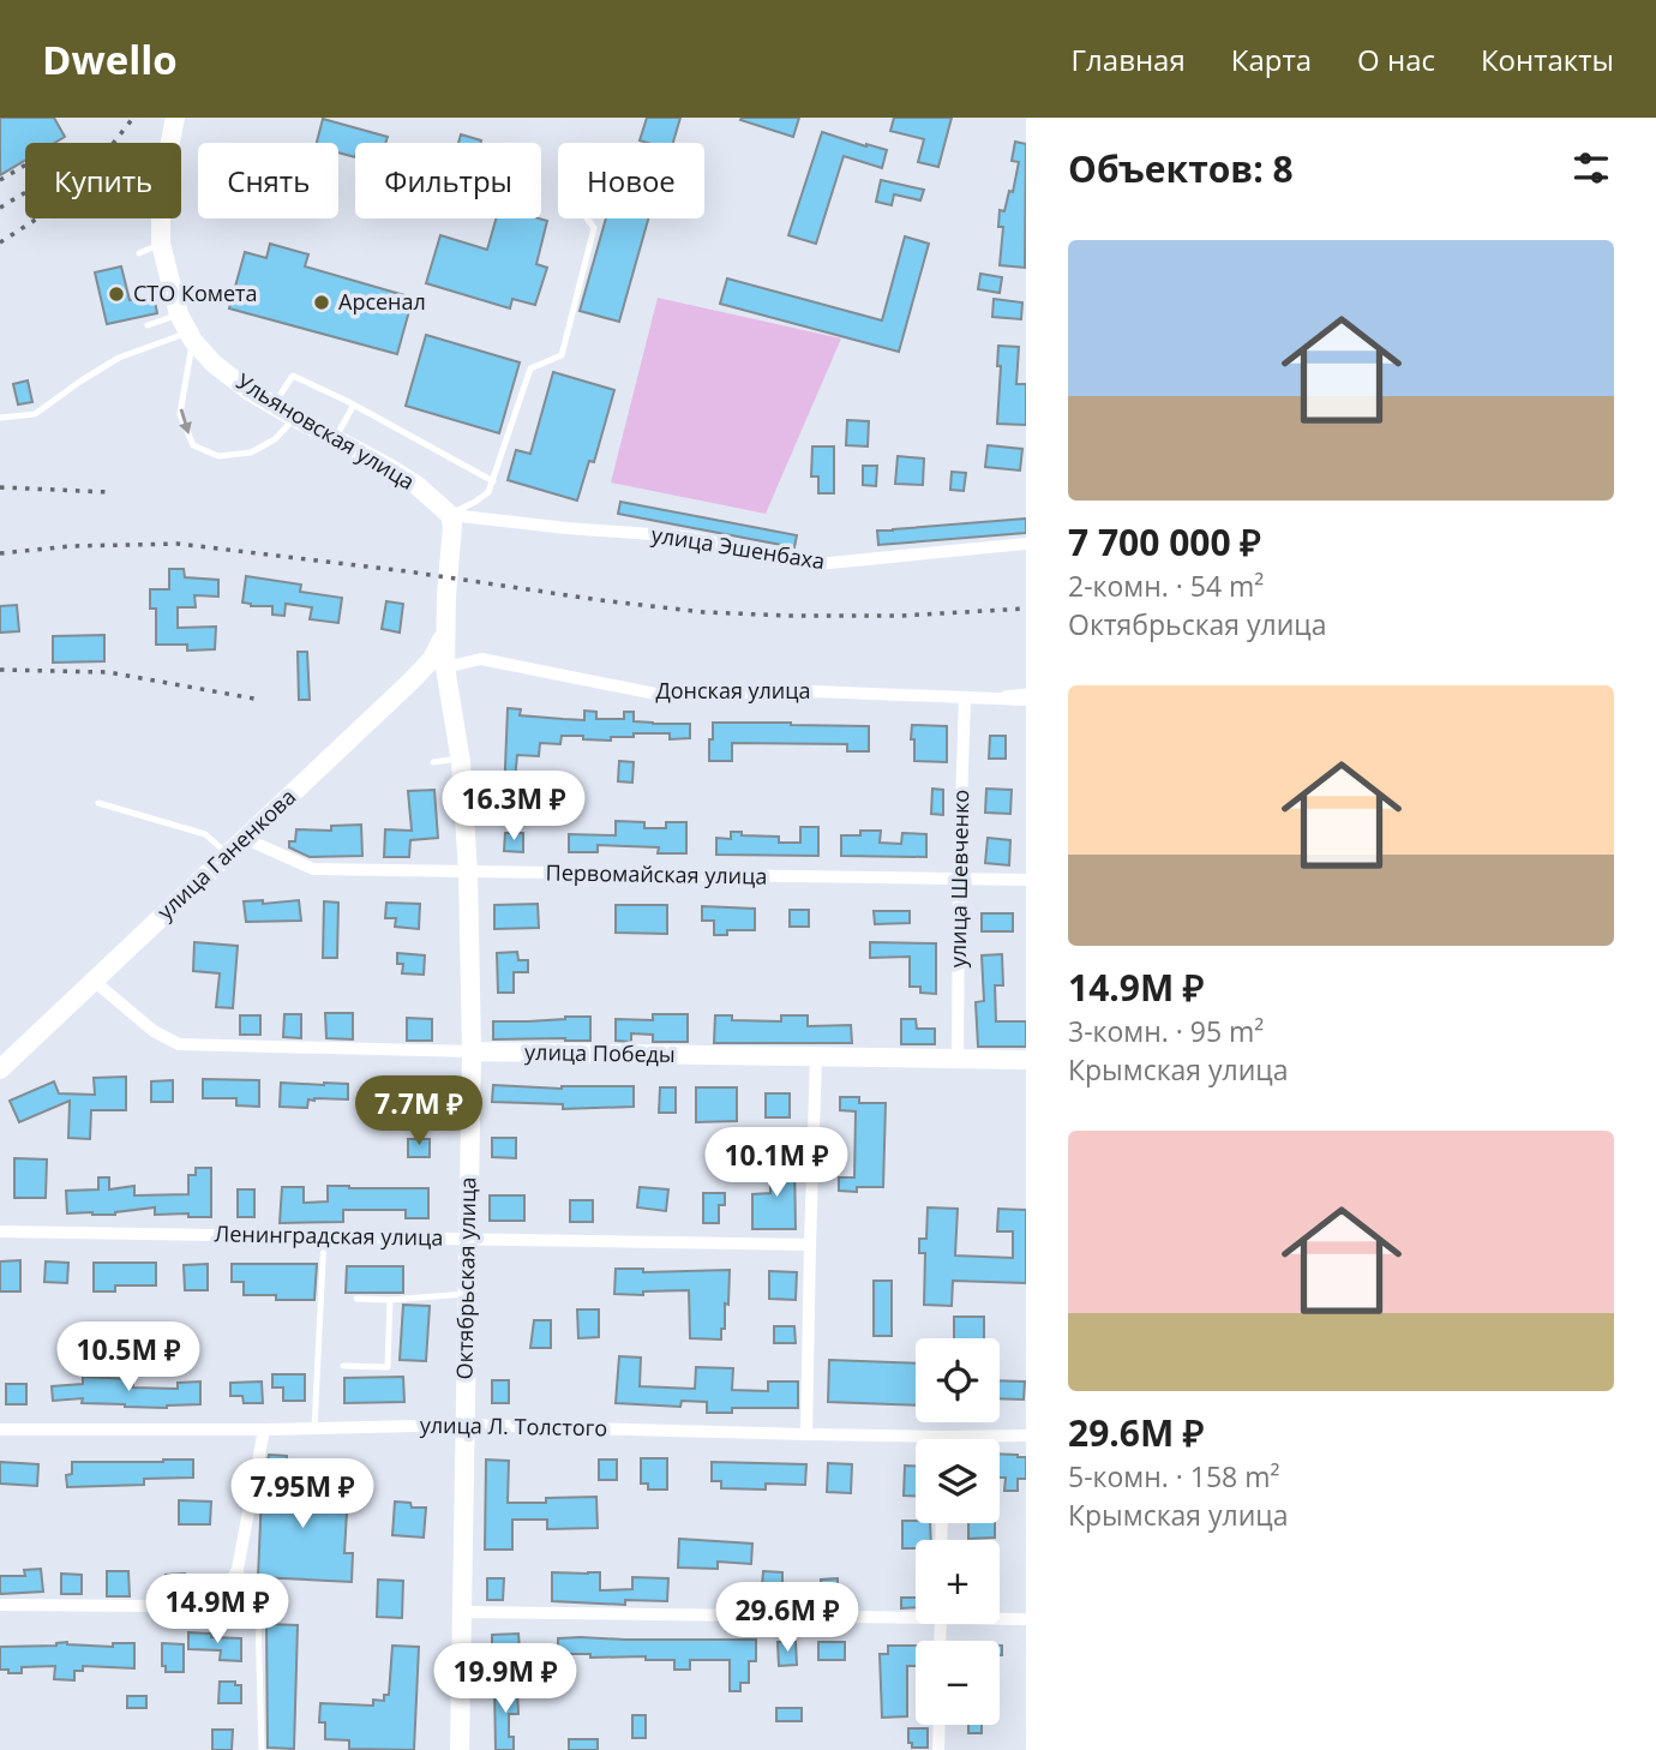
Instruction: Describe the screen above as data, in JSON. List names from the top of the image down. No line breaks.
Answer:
{"streets":{"main road":["Ульяновская улица","улица Ганенкова","улица Победы","Октябрьская улица"],"street":["улица Эшенбаха","Донская улица","Первомайская улица","улица Шевченко","Ленинградская улица","улица Л. Толстого"]},"crossings":[["Ульяновская улица","улица Эшенбаха"],["Ульяновская улица","Октябрьская улица"],["улица Эшенбаха","Октябрьская улица"],["Донская улица","улица Шевченко"],["Донская улица","Октябрьская улица"],["улица Ганенкова","Первомайская улица"],["улица Ганенкова","улица Победы"],["улица Ганенкова","Октябрьская улица"],["Первомайская улица","улица Шевченко"],["Первомайская улица","Октябрьская улица"],["улица Шевченко","улица Победы"],["улица Победы","Октябрьская улица"],["Ленинградская улица","Октябрьская улица"],["Октябрьская улица","улица Л. Толстого"]],"places":["СТО Комета","Арсенал"],"page":{"header":"Dwello","nav":["Главная","Карта","О нас","Контакты"],"heading":"Объектов: 8","chip":["Купить","Снять","Фильтры","Новое"],"list":[{"name":"7 700 000 ₽","note":"2-комн. · 54 m² · Октябрьская улица"},{"name":"14.9M ₽","note":"3-комн. · 95 m² · Крымская улица"},{"name":"29.6M ₽","note":"5-комн. · 158 m² · Крымская улица"}],"price":["16.3M ₽","7.7M ₽","10.1M ₽","10.5M ₽","7.95M ₽","14.9M ₽","29.6M ₽","19.9M ₽"],"map_buttons":["+","−"]}}
